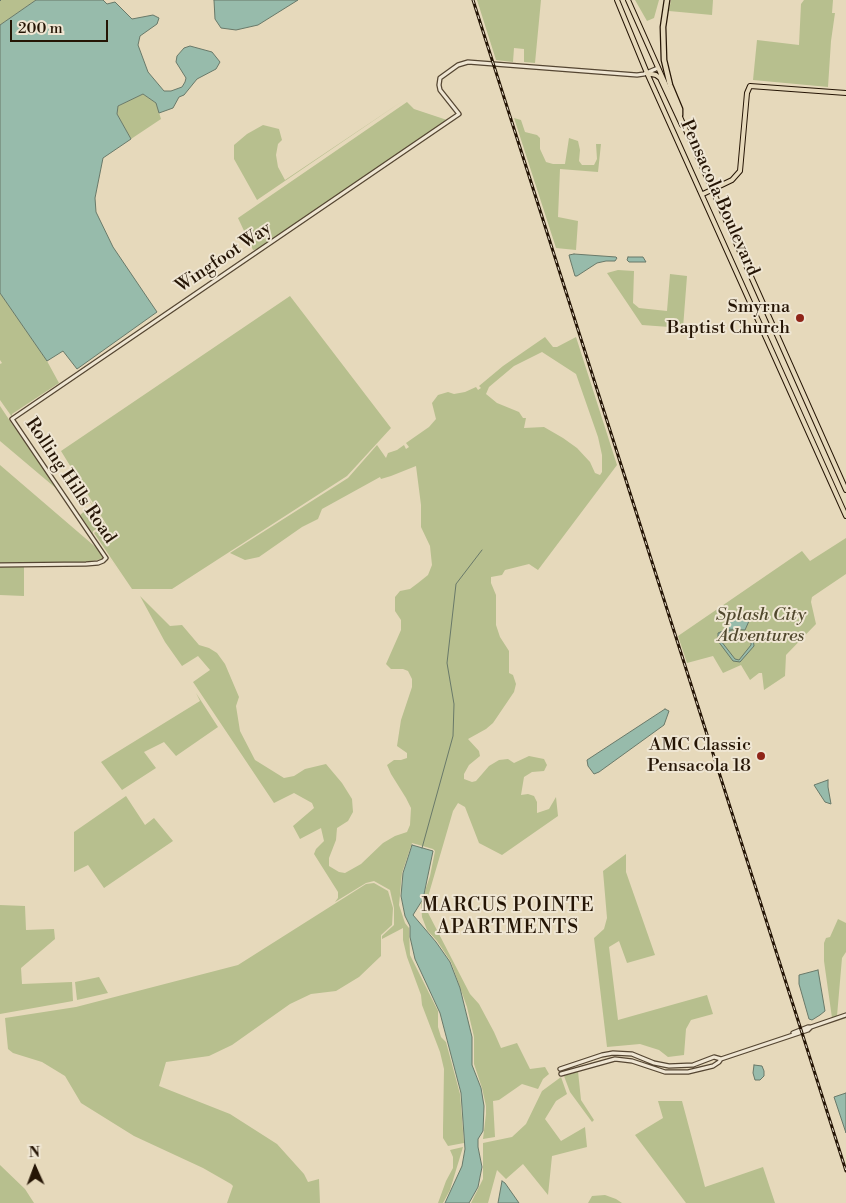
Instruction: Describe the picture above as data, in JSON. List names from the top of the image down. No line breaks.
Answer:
{"streets":{"main road":["Pensacola Boulevard"],"street":["Wingfoot Way","Rolling Hills Road"]},"crossings":[["Wingfoot Way","Rolling Hills Road"]],"districts":["MARCUS POINTE APARTMENTS"],"parks":["Splash City Adventures"],"places":["Smyrna Baptist Church","AMC Classic Pensacola 18"],"scale_bar":"200 m","north":"top"}
